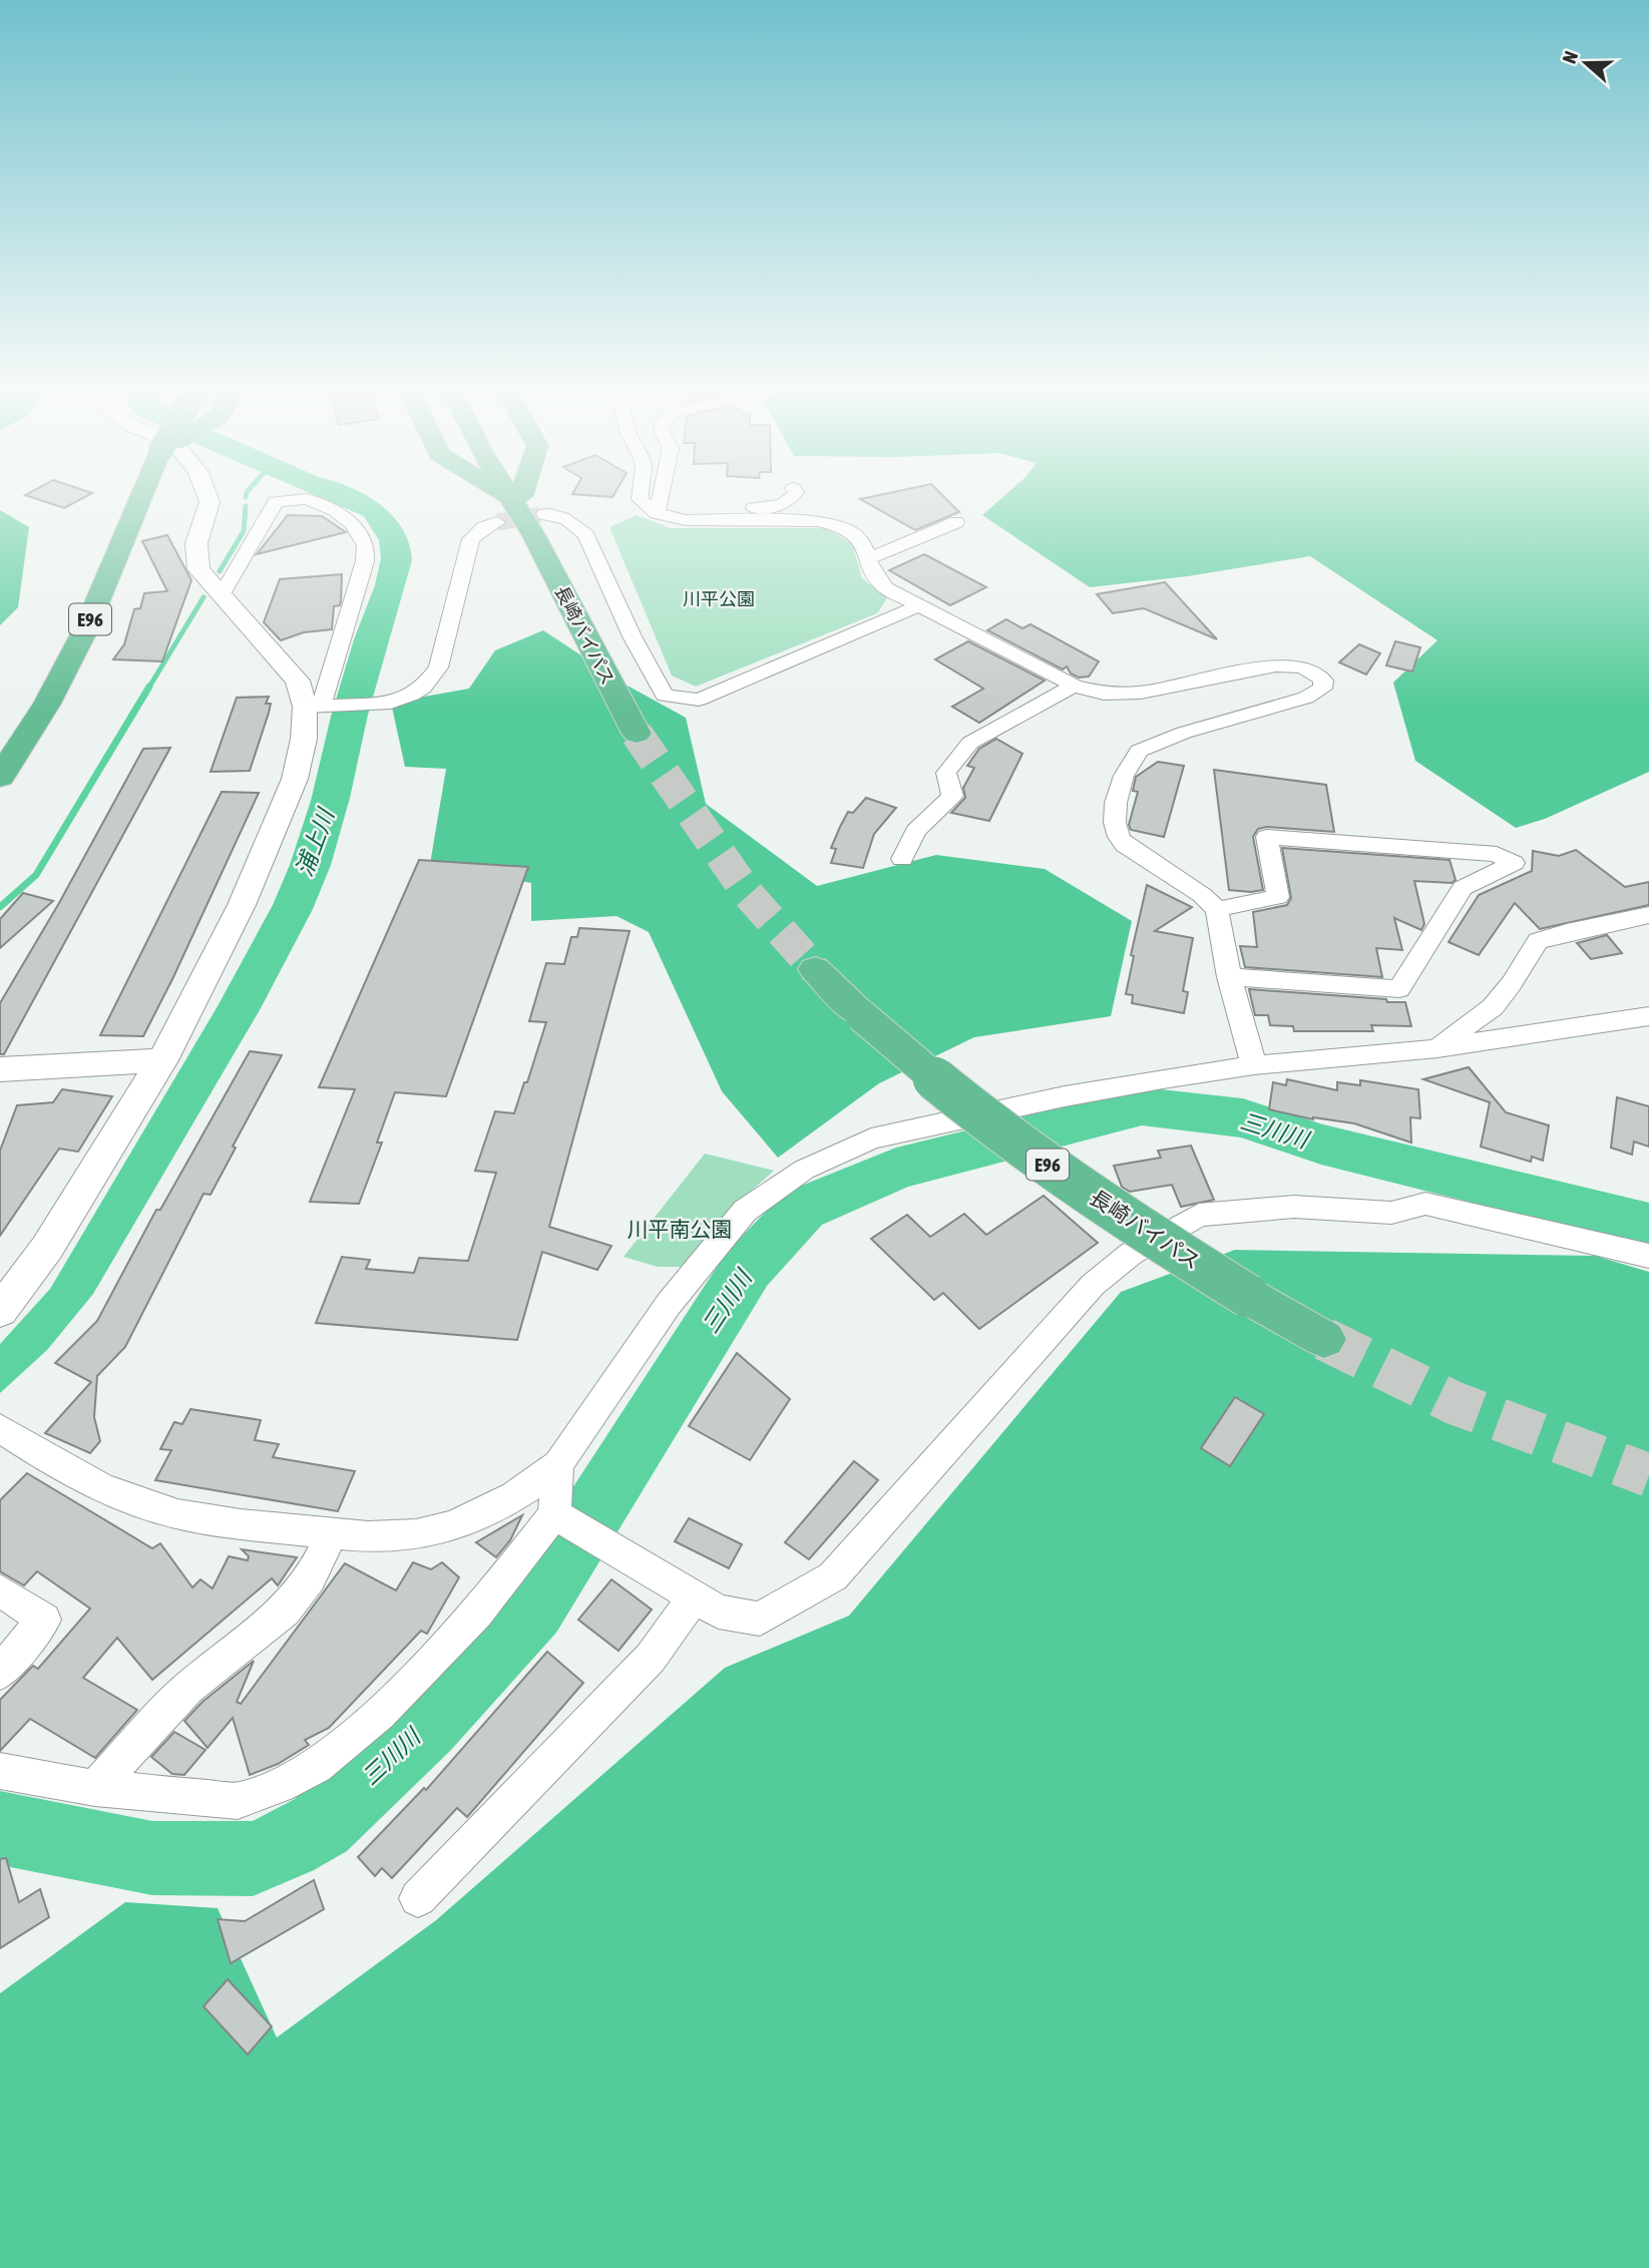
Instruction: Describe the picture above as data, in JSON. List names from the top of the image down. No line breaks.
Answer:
{"streets":{"highway":["E96","長崎バイパス"]},"water":["浦上川","三川川"],"parks":["川平公園","川平南公園"],"north":"left"}
